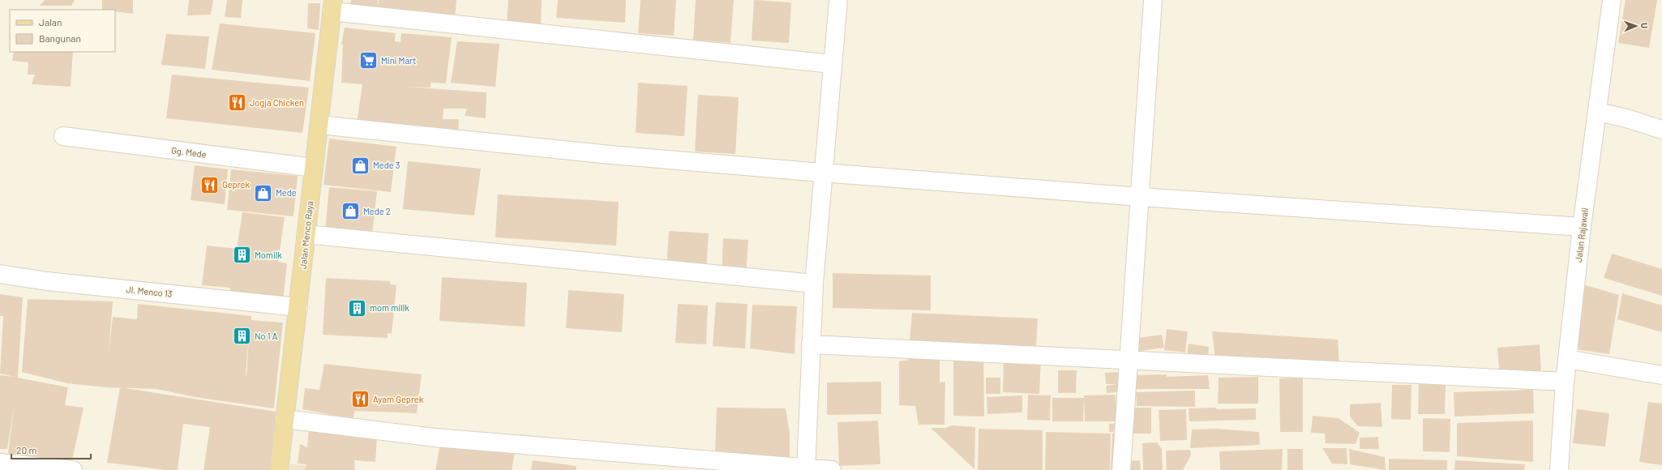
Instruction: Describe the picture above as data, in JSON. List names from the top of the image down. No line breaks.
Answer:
{"streets":{"main road":["Jalan Menco Raya"],"street":["Gg. Mede","Jalan Rajawali","Jl. Menco 13"]},"crossings":[["Gg. Mede","Jalan Menco Raya"],["Jalan Menco Raya","Jl. Menco 13"]],"places":{"supermarket":["Mini Mart"],"restaurant":["Jogja Chicken","Geprek","Ayam Geprek"],"shop":["Mede 3","Mede","Mede 2"],"building":["Momilk","mom millk","No 1 A"]},"legend":["Jalan","Bangunan"],"scale_bar":"20 m","north":"right"}
